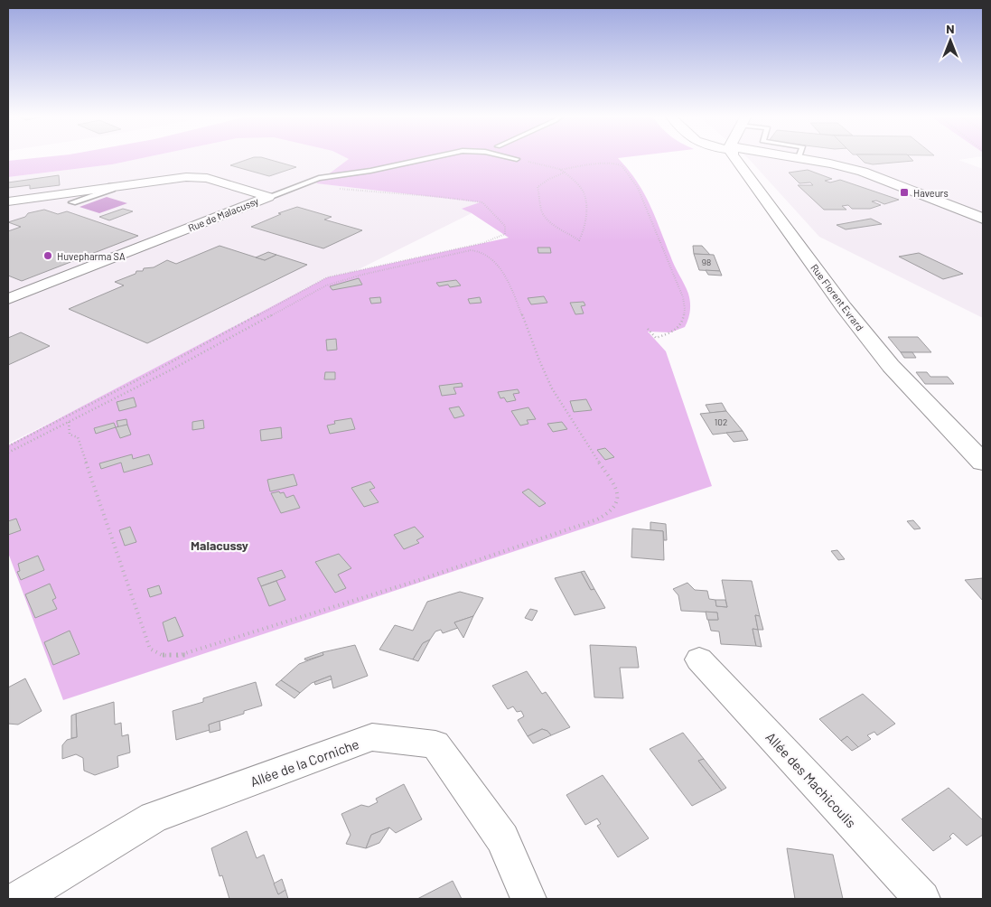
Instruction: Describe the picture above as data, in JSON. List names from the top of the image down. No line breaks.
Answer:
{"streets":{"street":["Rue de Malacussy","Rue Florent Evrard","Allée de la Corniche","Allée des Machicoulis"]},"districts":["Malacussy"],"places":{"transit":["Haveurs"],"other":["Huvepharma SA"]},"house_numbers":["98","102"],"north":"top"}
